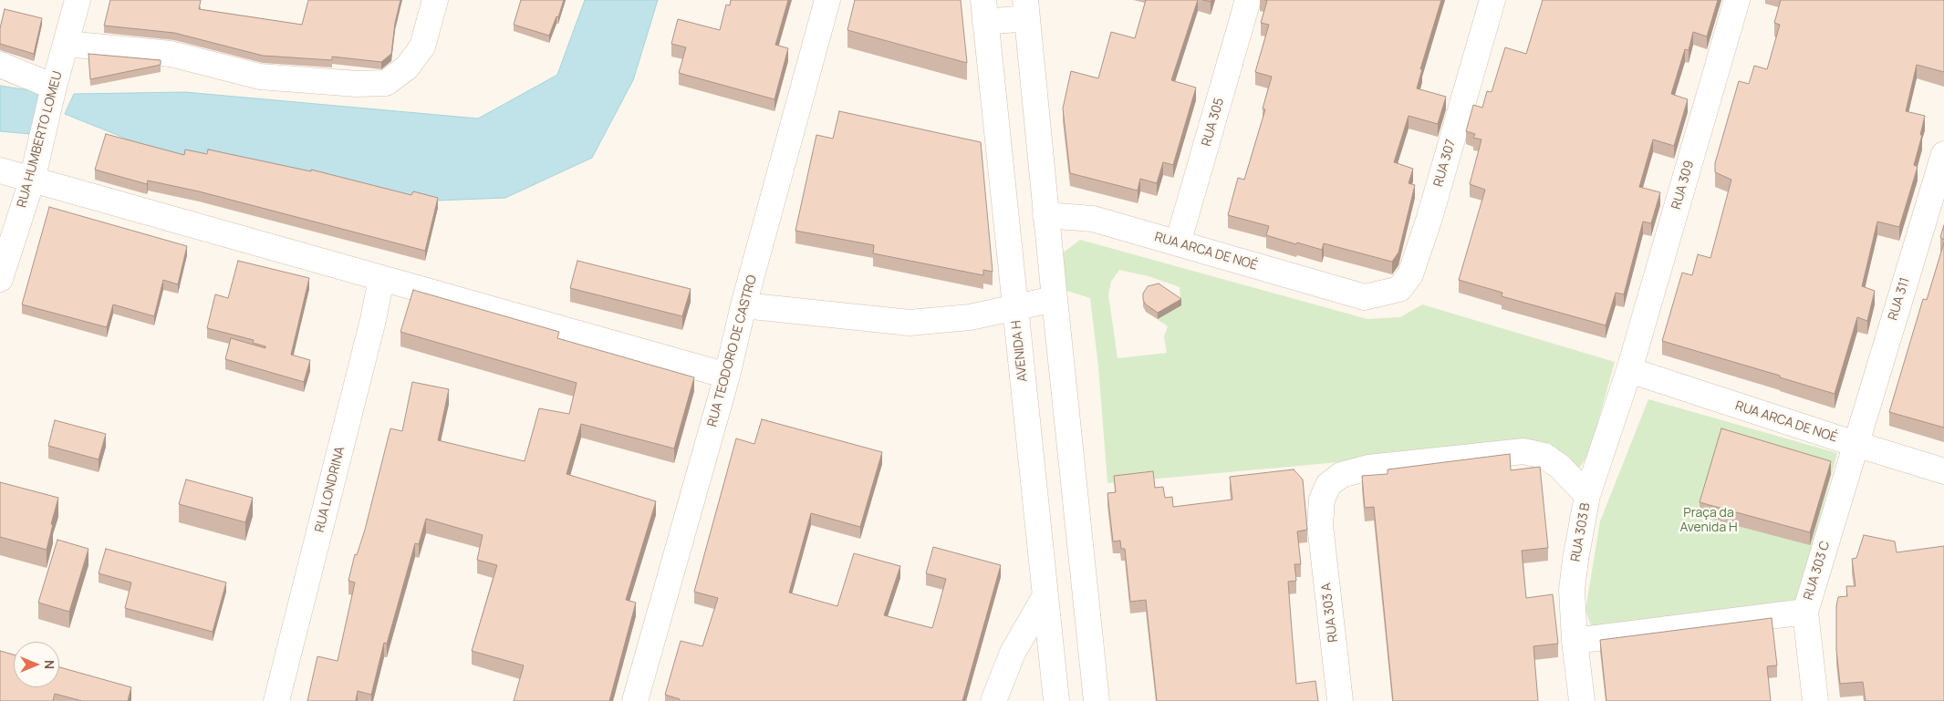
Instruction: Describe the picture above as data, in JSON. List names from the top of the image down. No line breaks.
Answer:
{"streets":{"street":["RUA 305","RUA HUMBERTO LOMEU","RUA 307","RUA 309","RUA ARCA DE NOÉ","RUA 311","RUA TEODORO DE CASTRO","AVENIDA H","RUA LONDRINA","RUA 303 B","RUA 303 C","RUA 303 A"]},"crossings":[["RUA 305","RUA ARCA DE NOÉ"],["RUA 307","RUA ARCA DE NOÉ"],["RUA 309","RUA ARCA DE NOÉ"],["RUA 309","RUA 303 B"],["RUA ARCA DE NOÉ","RUA 311"],["RUA ARCA DE NOÉ","RUA 303 B"],["RUA ARCA DE NOÉ","RUA 303 C"],["RUA 311","RUA 303 C"],["RUA 303 B","RUA 303 A"]],"parks":["Praça da Avenida H"],"north":"right"}
